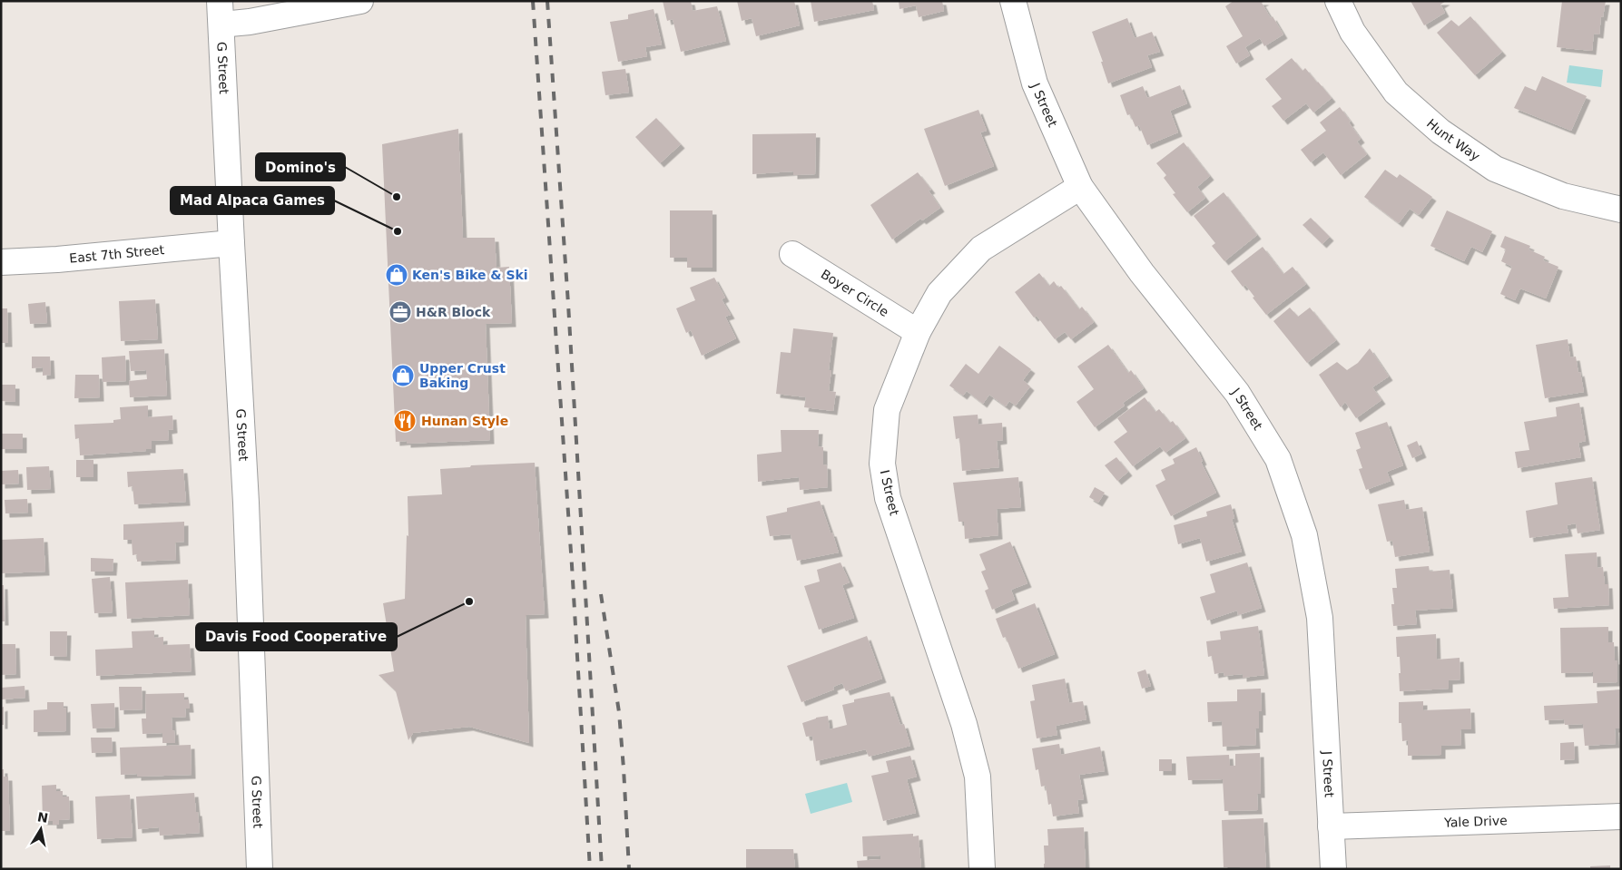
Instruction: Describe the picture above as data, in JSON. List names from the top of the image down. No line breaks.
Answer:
{"streets":{"street":["G Street","J Street","Hunt Way","East 7th Street","Boyer Circle","I Street","Yale Drive"]},"crossings":[["G Street","East 7th Street"],["J Street","I Street"],["J Street","Yale Drive"],["Boyer Circle","I Street"]],"places":{"other":["Domino's","Mad Alpaca Games","Davis Food Cooperative"],"shop":["Ken's Bike & Ski","Upper Crust Baking"],"office":["H&R Block"],"restaurant":["Hunan Style"]},"north":"top"}
